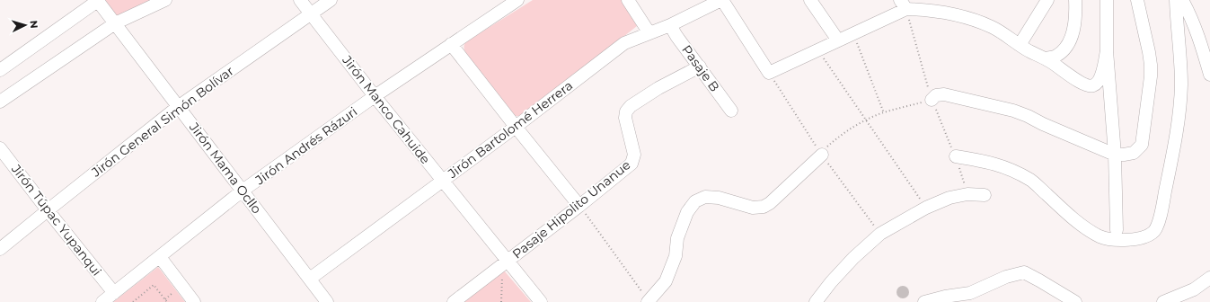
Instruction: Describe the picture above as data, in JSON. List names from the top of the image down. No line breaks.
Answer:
{"streets":{"street":["Pasaje B","Jirón Manco Cahuide","Jirón General Simón Bolívar","Jirón Bartolomé Herrera","Jirón Andrés Rázuri","Jirón Mama Ocllo","Pasaje Hipolito Unanue","Jirón Túpac Yupanqui"]},"crossings":[["Pasaje B","Jirón Bartolomé Herrera"],["Pasaje B","Pasaje Hipolito Unanue"],["Jirón Manco Cahuide","Jirón General Simón Bolívar"],["Jirón Manco Cahuide","Jirón Bartolomé Herrera"],["Jirón Manco Cahuide","Jirón Andrés Rázuri"],["Jirón Manco Cahuide","Pasaje Hipolito Unanue"],["Jirón General Simón Bolívar","Jirón Mama Ocllo"],["Jirón General Simón Bolívar","Jirón Túpac Yupanqui"],["Jirón Bartolomé Herrera","Jirón Mama Ocllo"],["Jirón Andrés Rázuri","Jirón Mama Ocllo"],["Jirón Andrés Rázuri","Jirón Túpac Yupanqui"]],"north":"right"}
